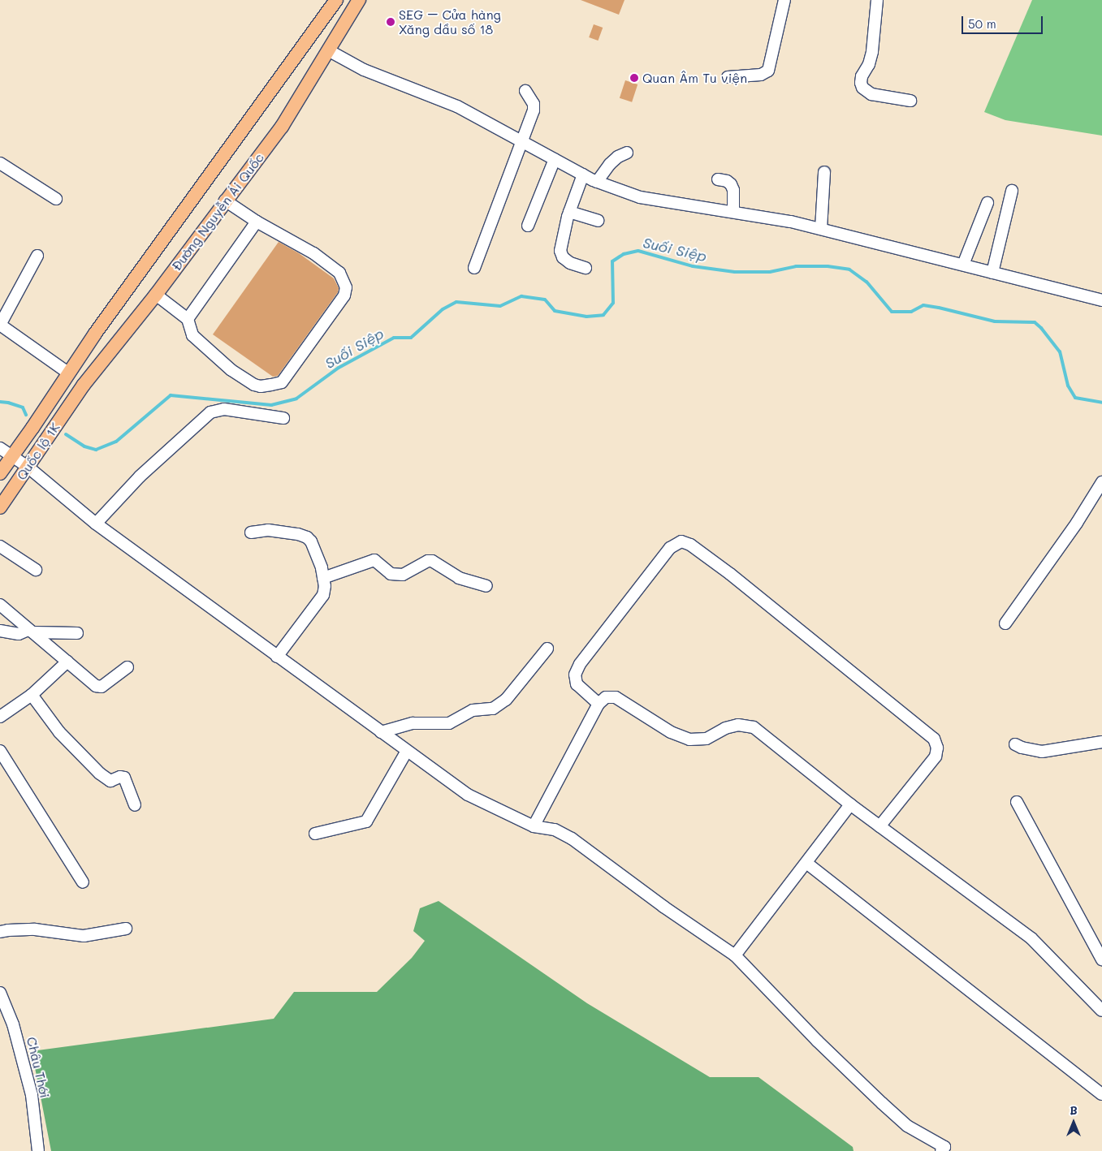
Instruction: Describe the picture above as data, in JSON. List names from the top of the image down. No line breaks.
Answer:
{"streets":{"main road":["Đường Nguyễn Ái Quốc","Quốc lộ 1K"],"street":["Châu Thới"]},"crossings":[["Đường Nguyễn Ái Quốc","Quốc lộ 1K"]],"water":["Suối Siệp"],"places":["SEG – Cửa hàng Xăng dầu số 18","Quan Âm Tu viện"],"scale_bar":"50 m","north":"top"}
